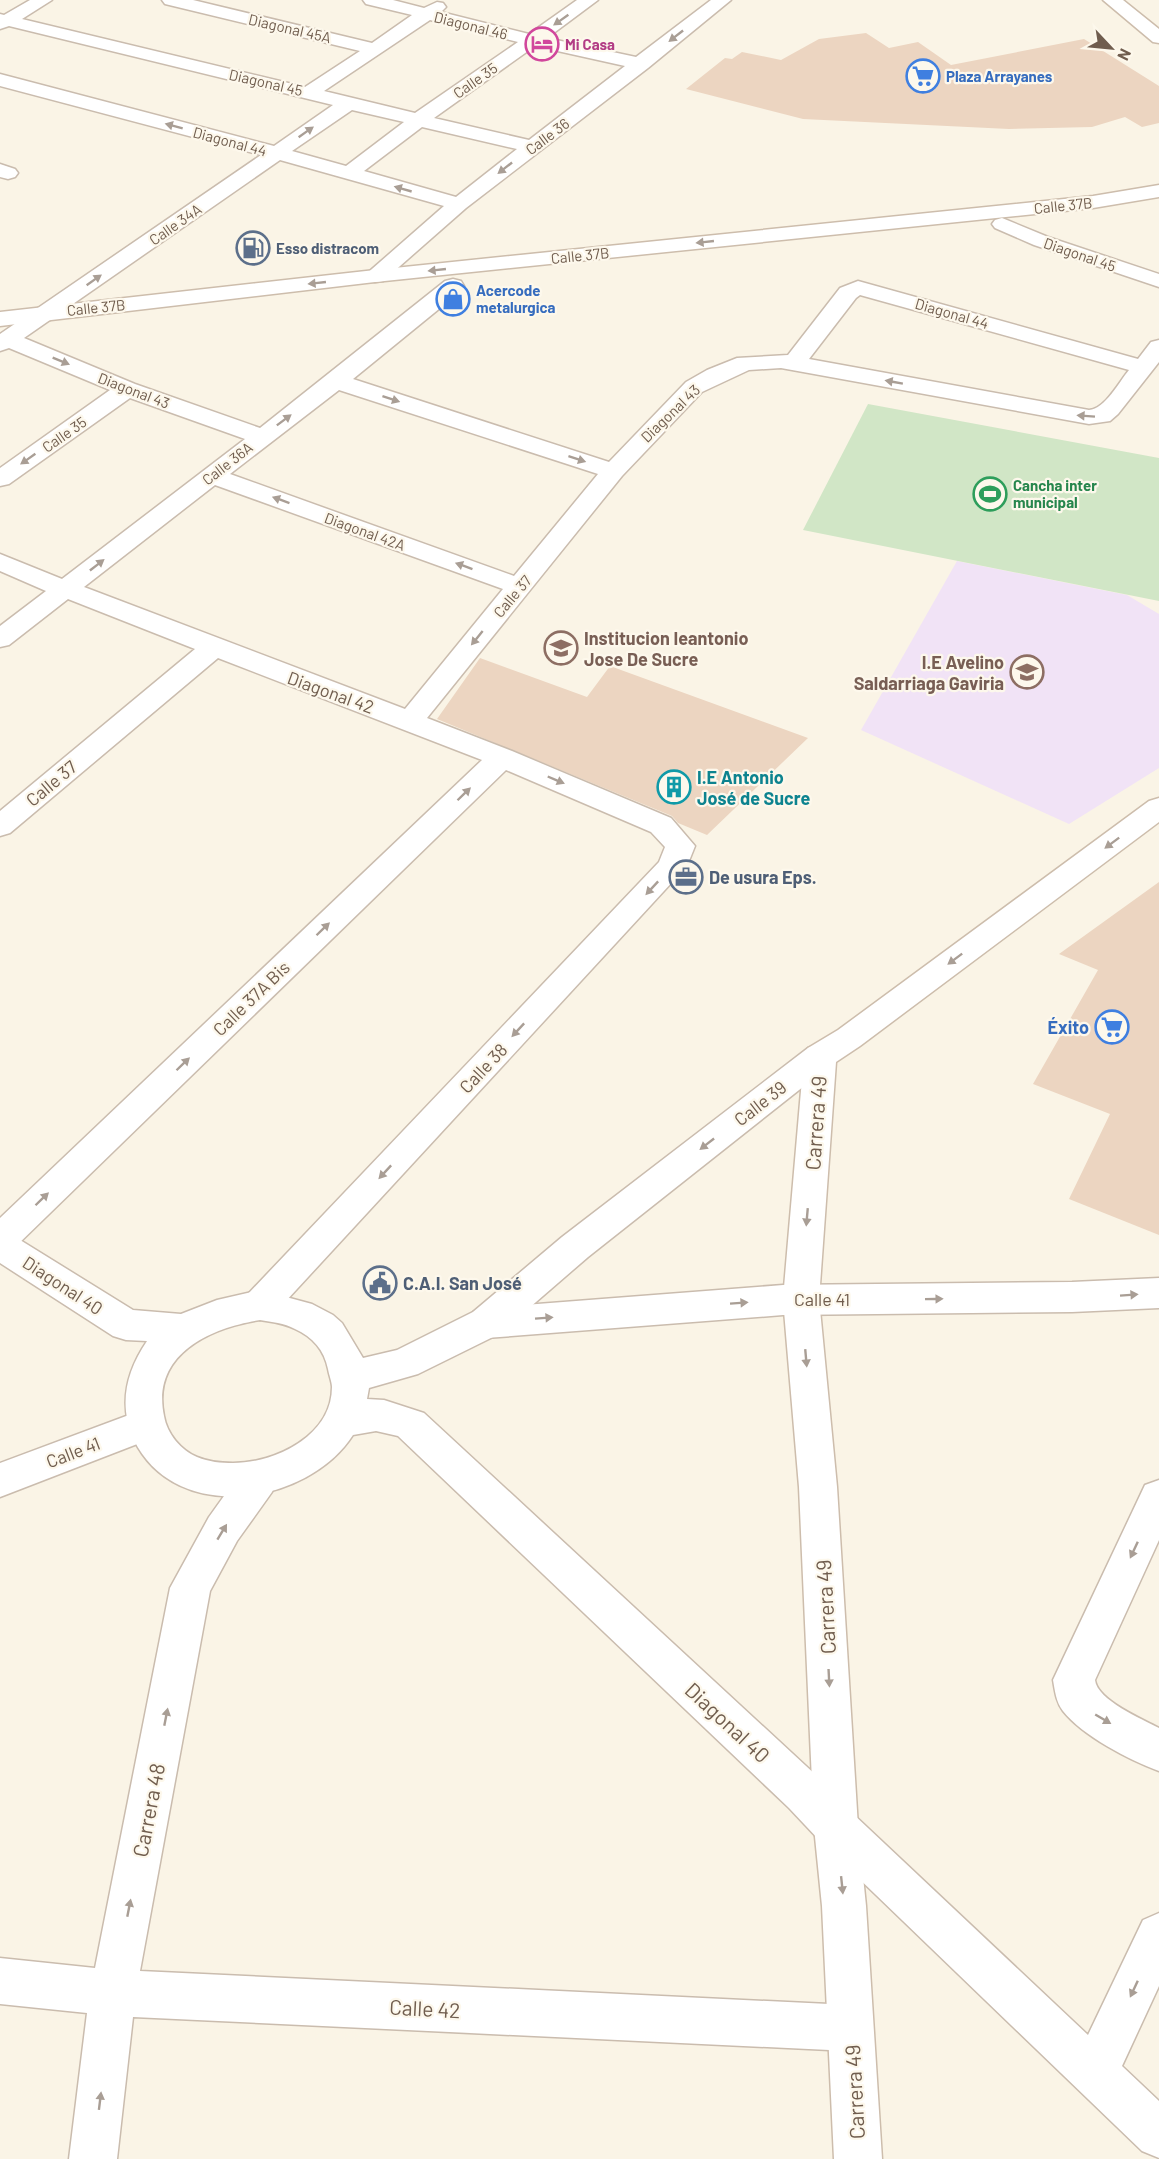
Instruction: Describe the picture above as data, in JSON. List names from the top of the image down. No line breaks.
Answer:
{"streets":{"street":["Diagonal 46","Diagonal 45A","Calle 35","Diagonal 45","Calle 36","Diagonal 44","Calle 37B","Calle 34A","Diagonal 43","Calle 36A","Diagonal 42A","Calle 37","Diagonal 42","Calle 37A Bis","Calle 38","Calle 39","Carrera 49","Diagonal 40","Calle 41","Carrera 48","Calle 42"]},"crossings":[["Diagonal 46","Calle 35"],["Diagonal 46","Calle 36"],["Calle 35","Diagonal 45"],["Calle 35","Diagonal 44"],["Calle 35","Diagonal 43"],["Diagonal 45","Calle 36"],["Diagonal 45","Calle 37B"],["Diagonal 45","Calle 34A"],["Calle 36","Diagonal 44"],["Calle 36","Calle 37B"],["Diagonal 44","Calle 34A"],["Diagonal 44","Diagonal 43"],["Calle 37B","Calle 34A"],["Calle 37B","Diagonal 43"],["Calle 37B","Calle 36A"],["Calle 34A","Diagonal 43"],["Diagonal 43","Calle 36A"],["Diagonal 43","Calle 37"],["Calle 36A","Diagonal 42A"],["Calle 36A","Diagonal 42"],["Diagonal 42A","Calle 37"],["Calle 37","Diagonal 42"],["Diagonal 42","Calle 37A Bis"],["Diagonal 42","Calle 38"],["Calle 38","Calle 39"],["Calle 38","Diagonal 40"],["Calle 38","Calle 41"],["Calle 38","Carrera 48"],["Calle 39","Carrera 49"],["Calle 39","Diagonal 40"],["Calle 39","Calle 41"],["Calle 39","Carrera 48"],["Carrera 49","Diagonal 40"],["Carrera 49","Calle 41"],["Carrera 49","Calle 42"],["Diagonal 40","Calle 41"],["Diagonal 40","Carrera 48"],["Calle 41","Carrera 48"],["Carrera 48","Calle 42"]],"one_way":["Calle 35","Diagonal 44","Calle 34A","Calle 36A","Calle 37A Bis","Calle 38","Calle 39","Carrera 49","Calle 41","Carrera 48"],"places":{"hotel":["Mi Casa"],"supermarket":["Plaza Arrayanes","Éxito"],"fuel station":["Esso distracom"],"shop":["Acercode metalurgica"],"sports":["Cancha inter municipal"],"school or university":["Institucion Ieantonio Jose De Sucre","I.E Avelino Saldarriaga Gaviria"],"building":["I.E Antonio José de Sucre"],"office":["De usura Eps."],"public building":["C.A.I. San José"]},"north":"bottom right"}
